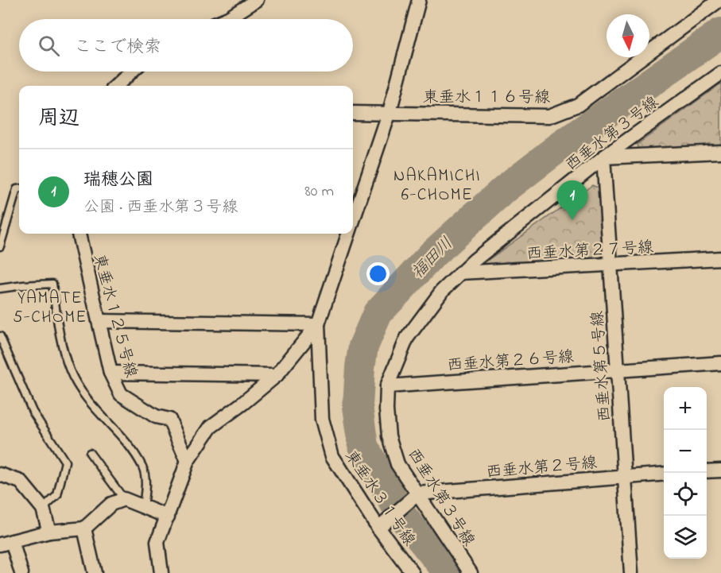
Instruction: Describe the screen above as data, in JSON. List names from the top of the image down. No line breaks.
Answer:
{"streets":{"street":["東垂水１１６号線","西垂水第３号線","西垂水第２７号線","東垂水１２５号線","西垂水第２６号線","西垂水第５号線","西垂水第２号線","東垂水３１号線"]},"crossings":[["西垂水第３号線","西垂水第２７号線"],["西垂水第３号線","西垂水第２６号線"],["西垂水第３号線","西垂水第５号線"],["西垂水第３号線","西垂水第２号線"],["西垂水第２７号線","西垂水第５号線"],["西垂水第２６号線","西垂水第５号線"],["西垂水第５号線","西垂水第２号線"]],"districts":["NAKAMICHI 6-CHOME","YAMATE 5-CHOME"],"water":["福田川"],"north":"bottom","page":{"search":"ここで検索","heading":"周辺","list":[{"mark":"1","name":"瑞穂公園","note":"公園 · 西垂水第３号線","value":"80 m"}],"pins":"1","map_buttons":["+","−"]}}
